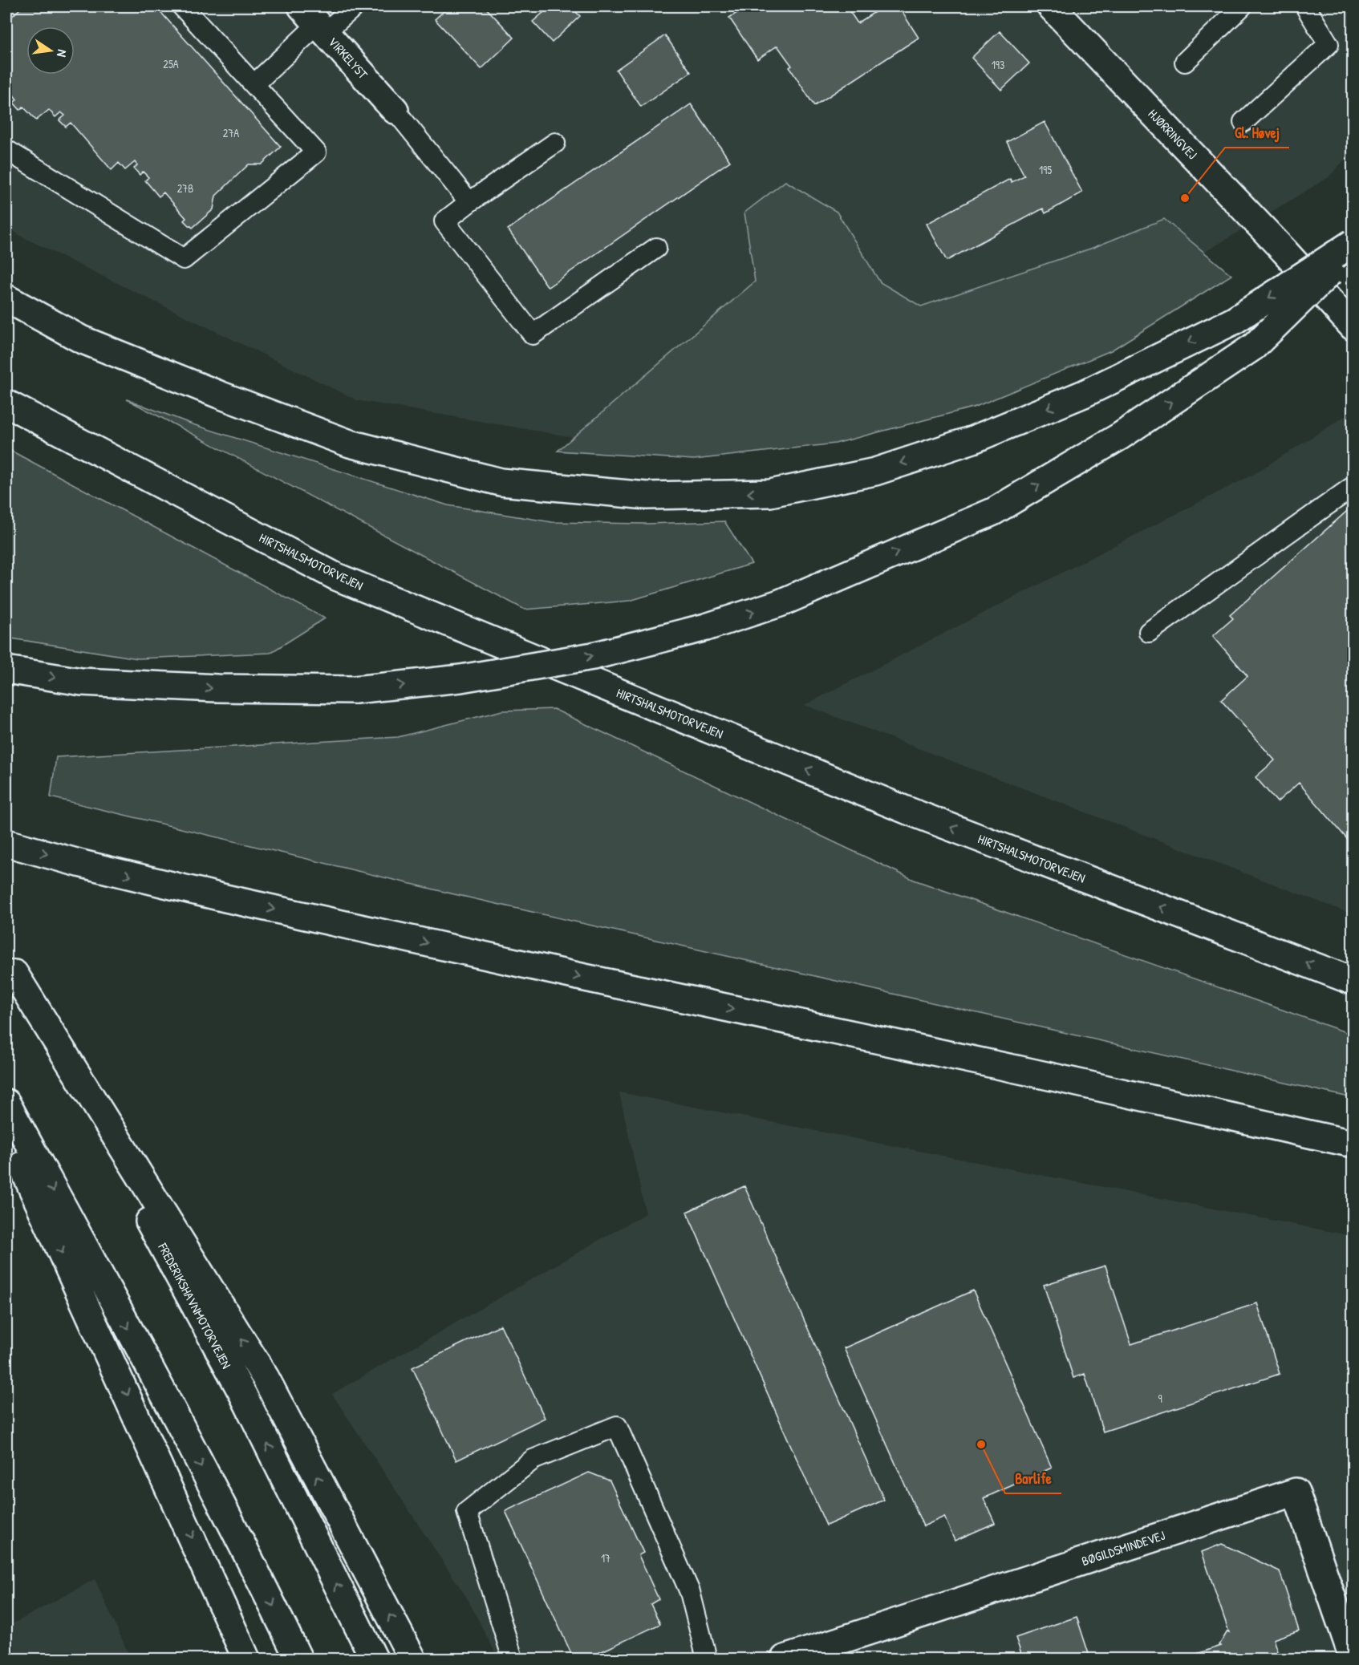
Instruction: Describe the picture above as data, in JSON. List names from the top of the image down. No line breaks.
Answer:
{"streets":{"main road":["VIRKELYST","HJØRRINGVEJ","HIRTSHALSMOTORVEJEN","FREDERIKSHAVNMOTORVEJEN","BØGILDSMINDEVEJ"]},"places":["Gl. Høvej","Barlife"],"house_numbers":["25A","193","27A","195","27B","9","17"],"north":"right"}
